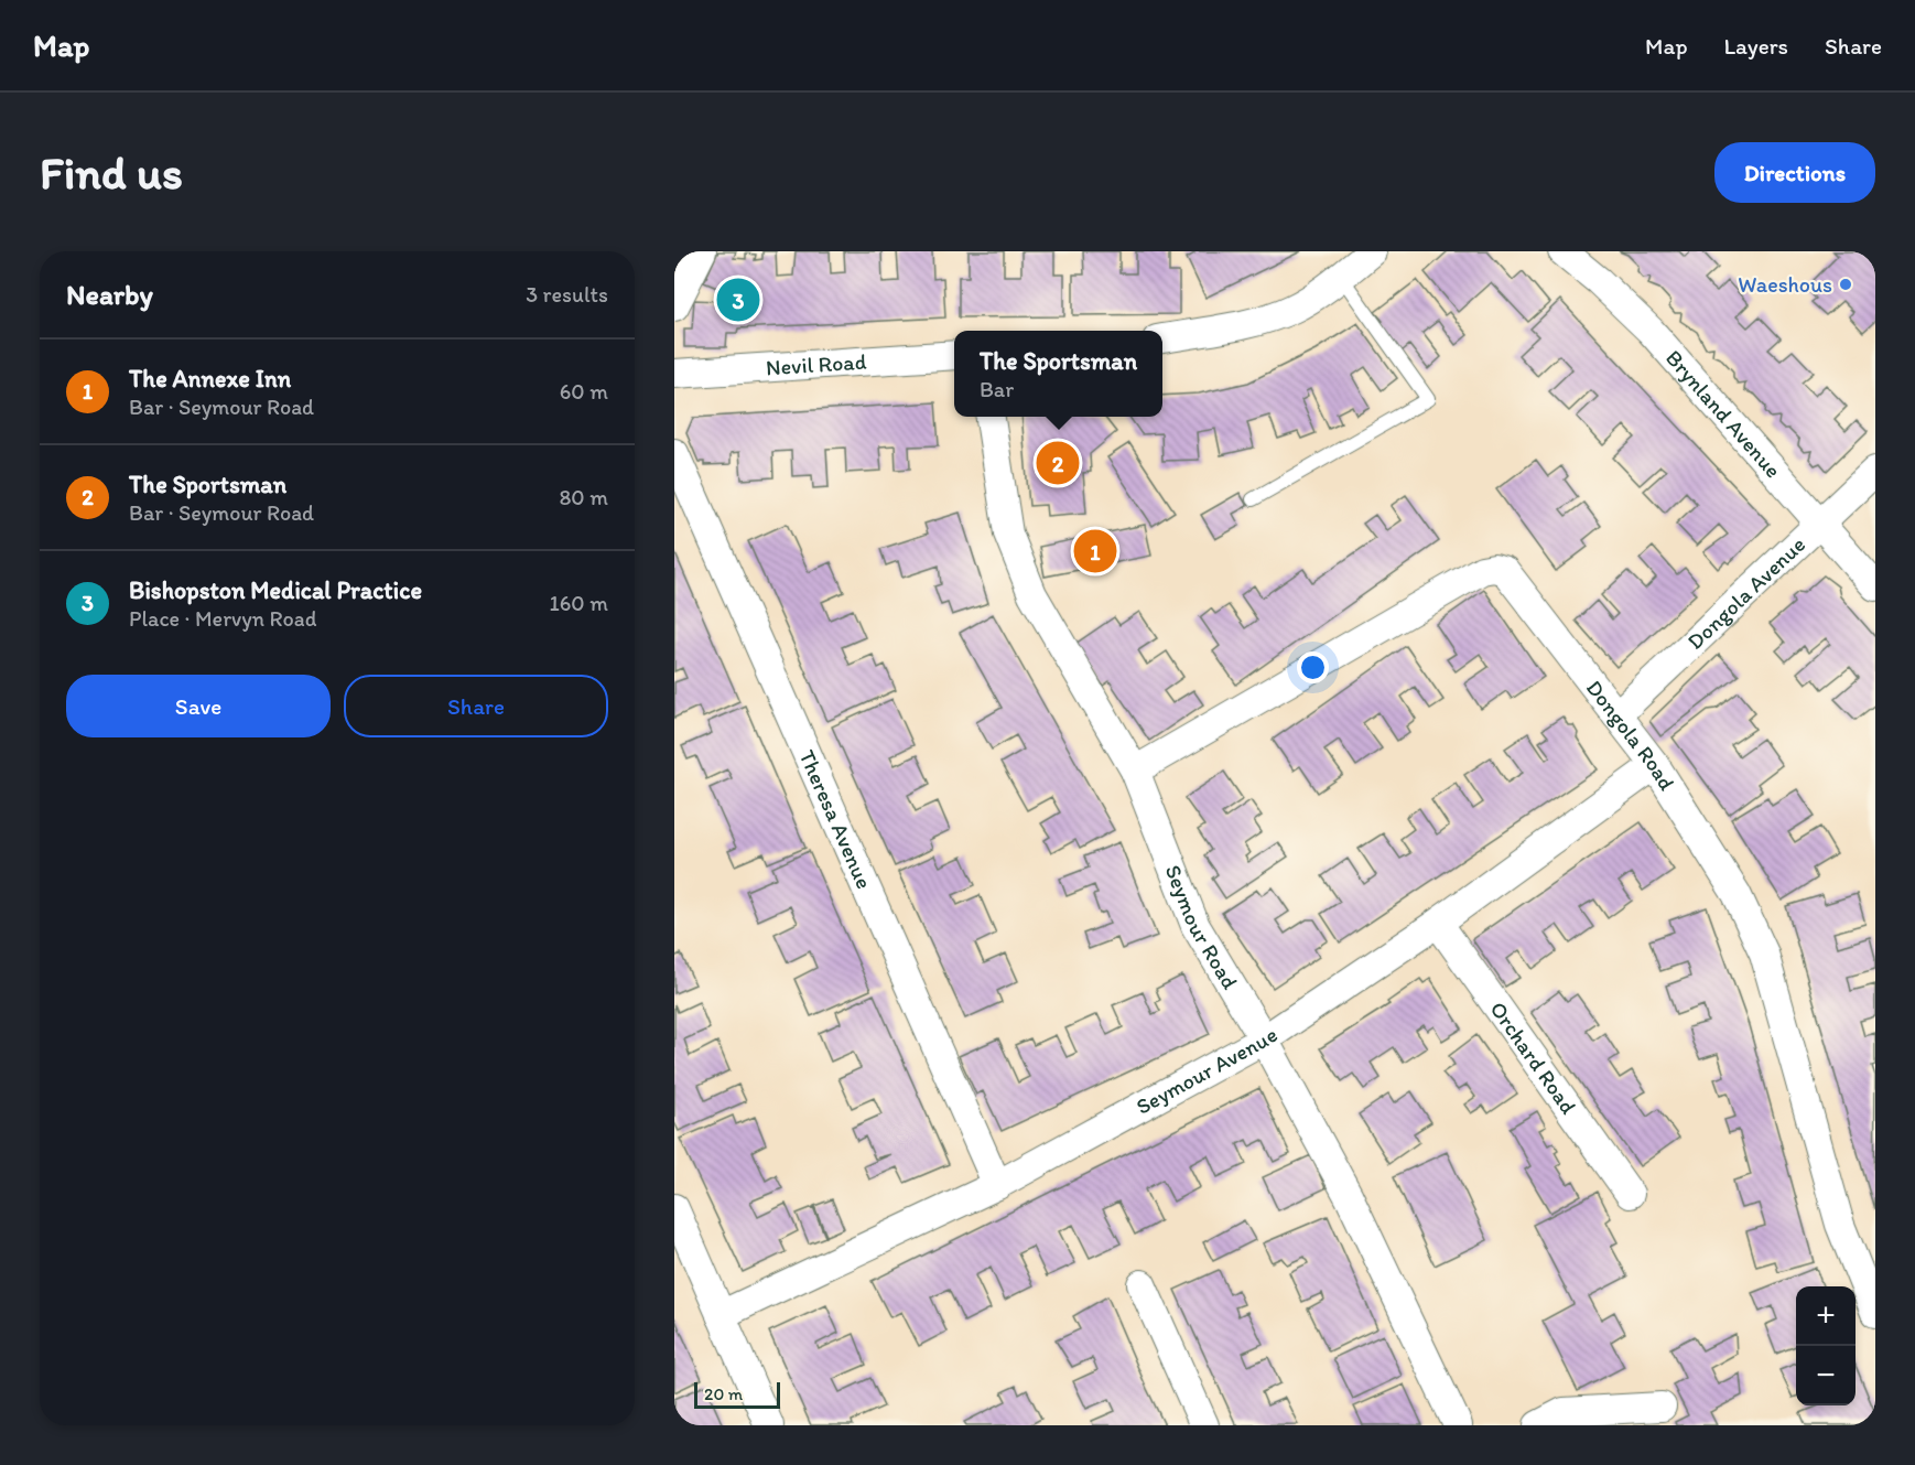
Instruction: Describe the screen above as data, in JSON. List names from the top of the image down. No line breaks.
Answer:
{"streets":{"street":["Nevil Road","Brynland Avenue","Dongola Avenue","Dongola Road","Theresa Avenue","Seymour Road","Orchard Road","Seymour Avenue"]},"crossings":[["Brynland Avenue","Dongola Avenue"],["Dongola Avenue","Dongola Road"],["Dongola Road","Seymour Road"],["Dongola Road","Seymour Avenue"],["Theresa Avenue","Seymour Avenue"],["Seymour Road","Seymour Avenue"],["Orchard Road","Seymour Avenue"]],"places":["Waeshous"],"scale_bar":"20 m","page":{"header":"Map","nav":["Map","Layers","Share"],"buttons":["Directions",["Save","Share"]],"title":"Find us","heading":["Nearby","3 results"],"pins":["3","2","1"],"popup":["The Sportsman","Bar"],"list":[{"mark":"1","name":"The Annexe Inn","note":"Bar · Seymour Road","value":"60 m"},{"mark":"2","name":"The Sportsman","note":"Bar · Seymour Road","value":"80 m"},{"mark":"3","name":"Bishopston Medical Practice","note":"Place · Mervyn Road","value":"160 m"}],"map_buttons":["+","−"],"scale":"20 m"}}
